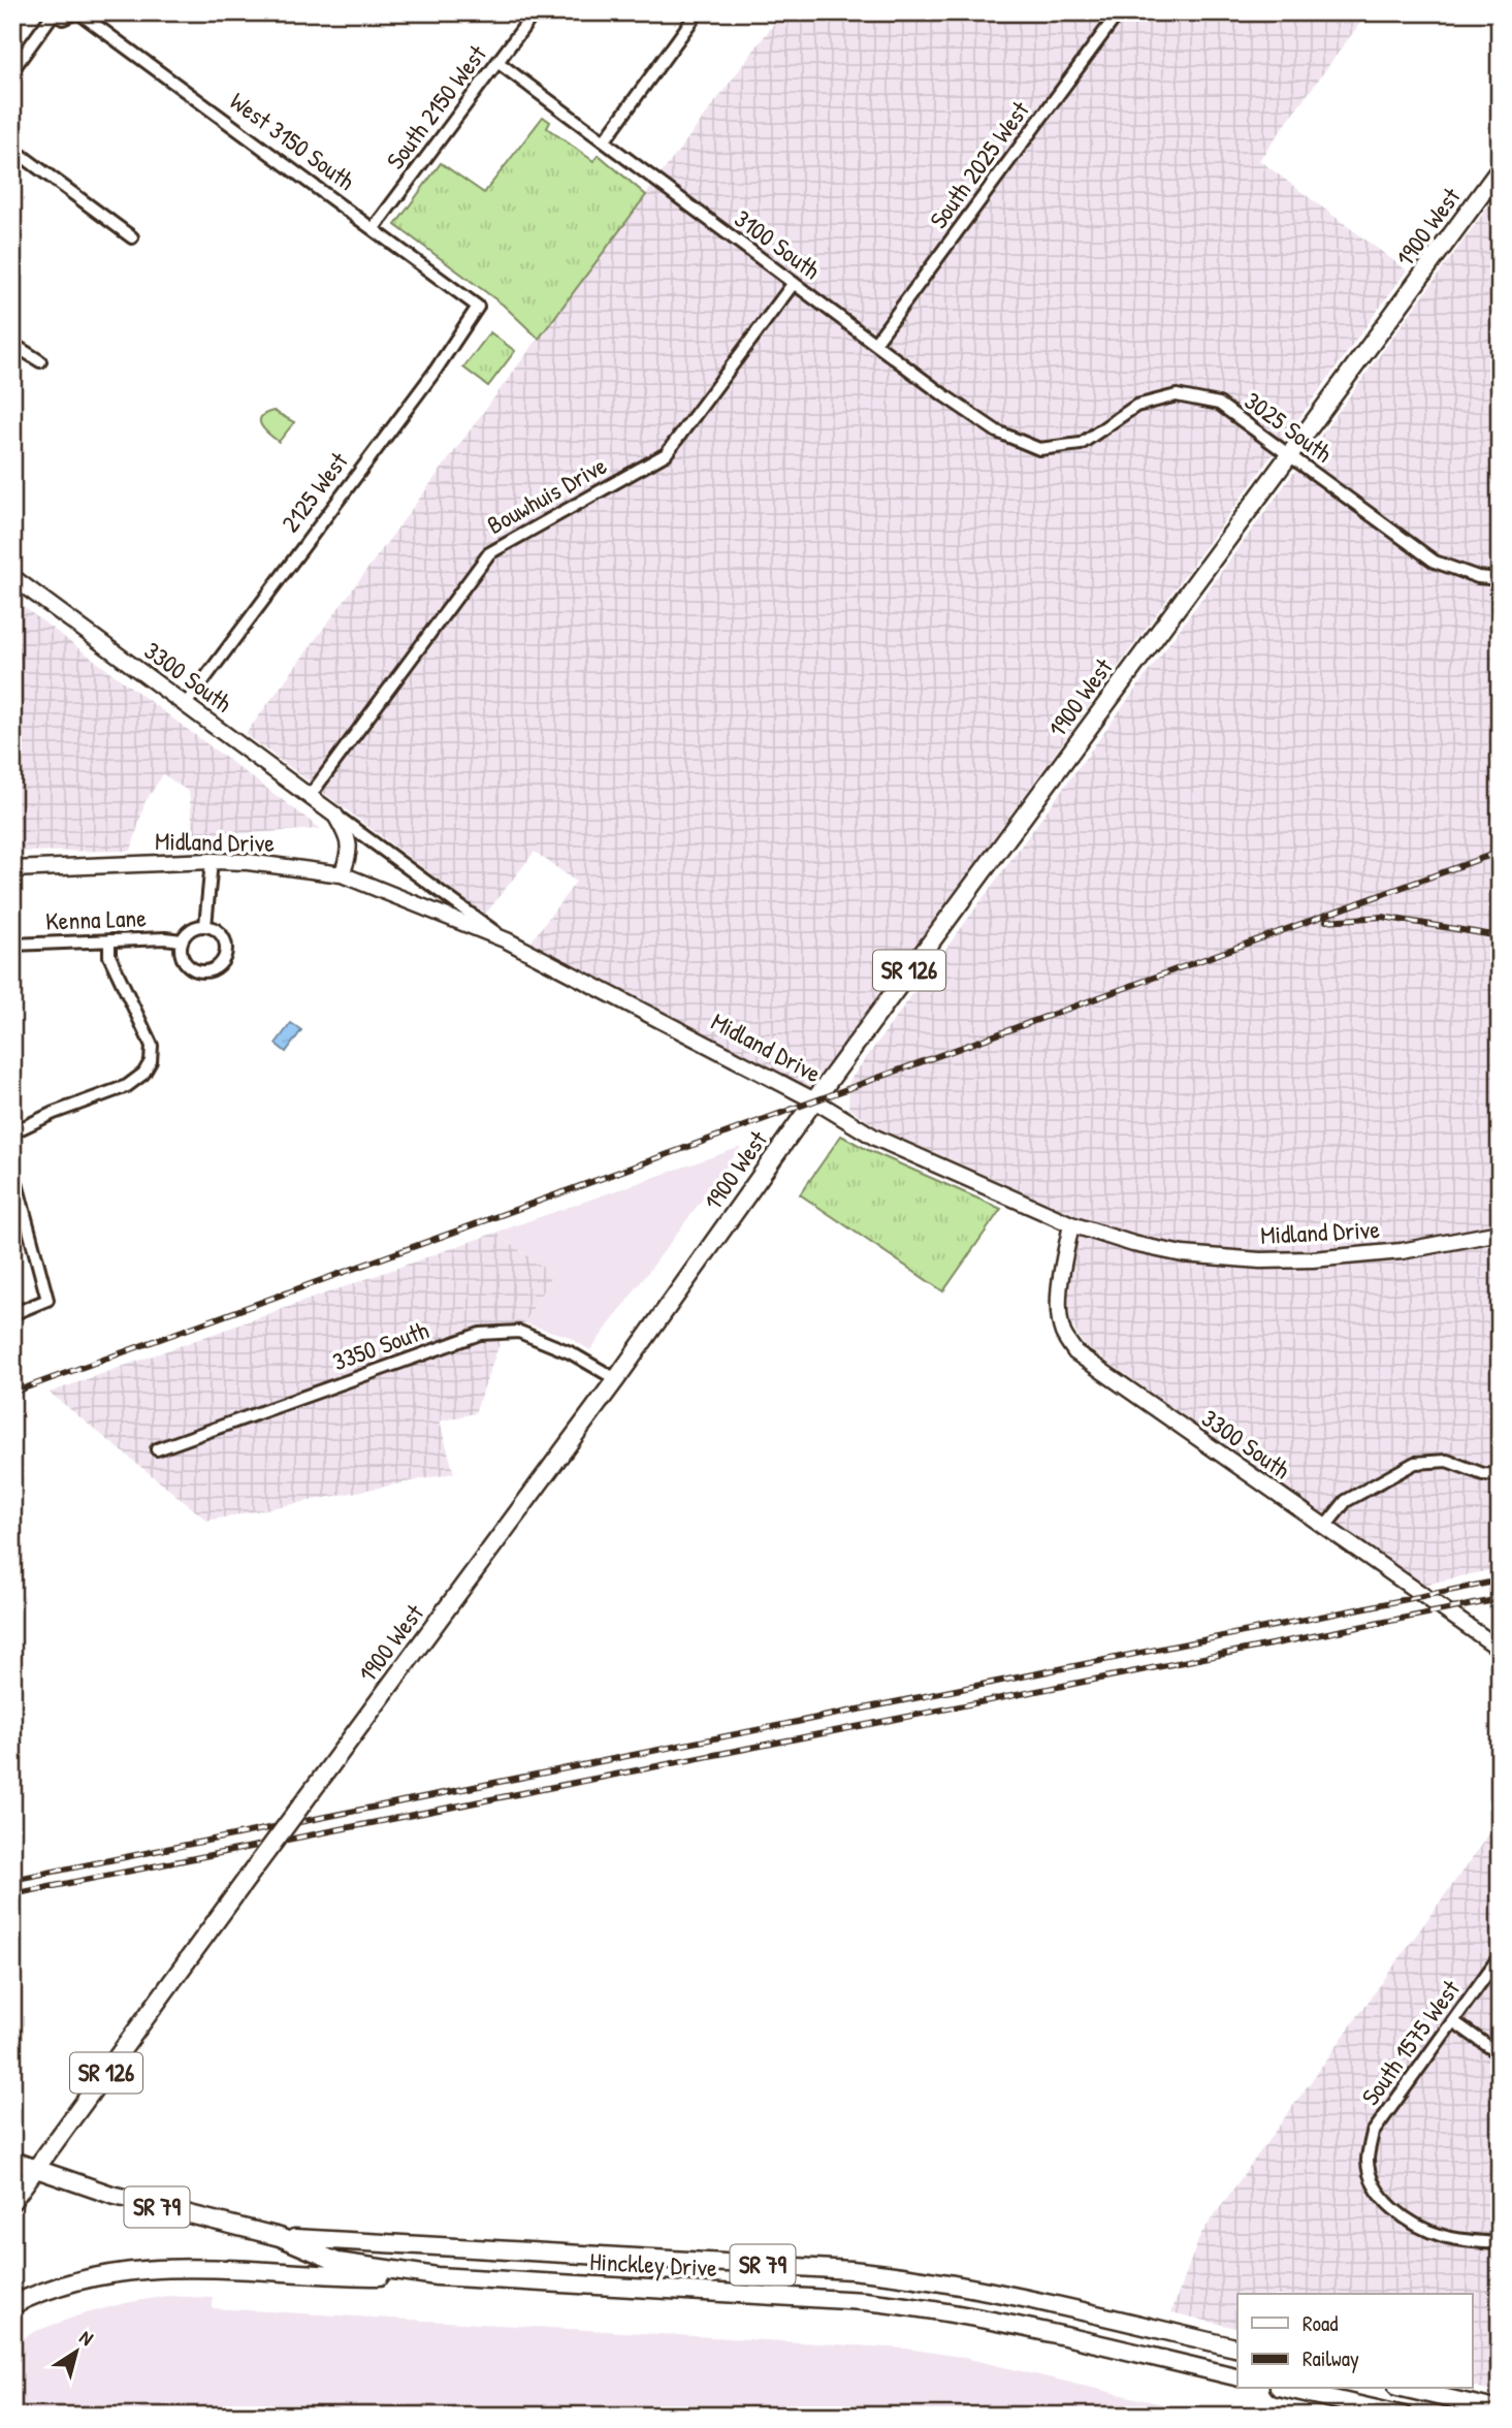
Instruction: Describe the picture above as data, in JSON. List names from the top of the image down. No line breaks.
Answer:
{"streets":{"main road":["1900 West","SR 126","SR 79","Hinckley Drive"],"street":["South 2150 West","West 3150 South","South 2025 West","3100 South","3025 South","2125 West","Bouwhuis Drive","3300 South","Midland Drive","Kenna Lane","3350 South","South 1575 West"]},"crossings":[["South 2150 West","West 3150 South"],["South 2150 West","3100 South"],["West 3150 South","2125 West"],["South 2025 West","3100 South"],["1900 West","3025 South"],["1900 West","Midland Drive"],["1900 West","3350 South"],["1900 West","Hinckley Drive"],["3100 South","3025 South"],["3100 South","Bouwhuis Drive"],["2125 West","3300 South"],["Bouwhuis Drive","3300 South"],["3300 South","Midland Drive"]],"legend":["Road","Railway"],"north":"top right"}
